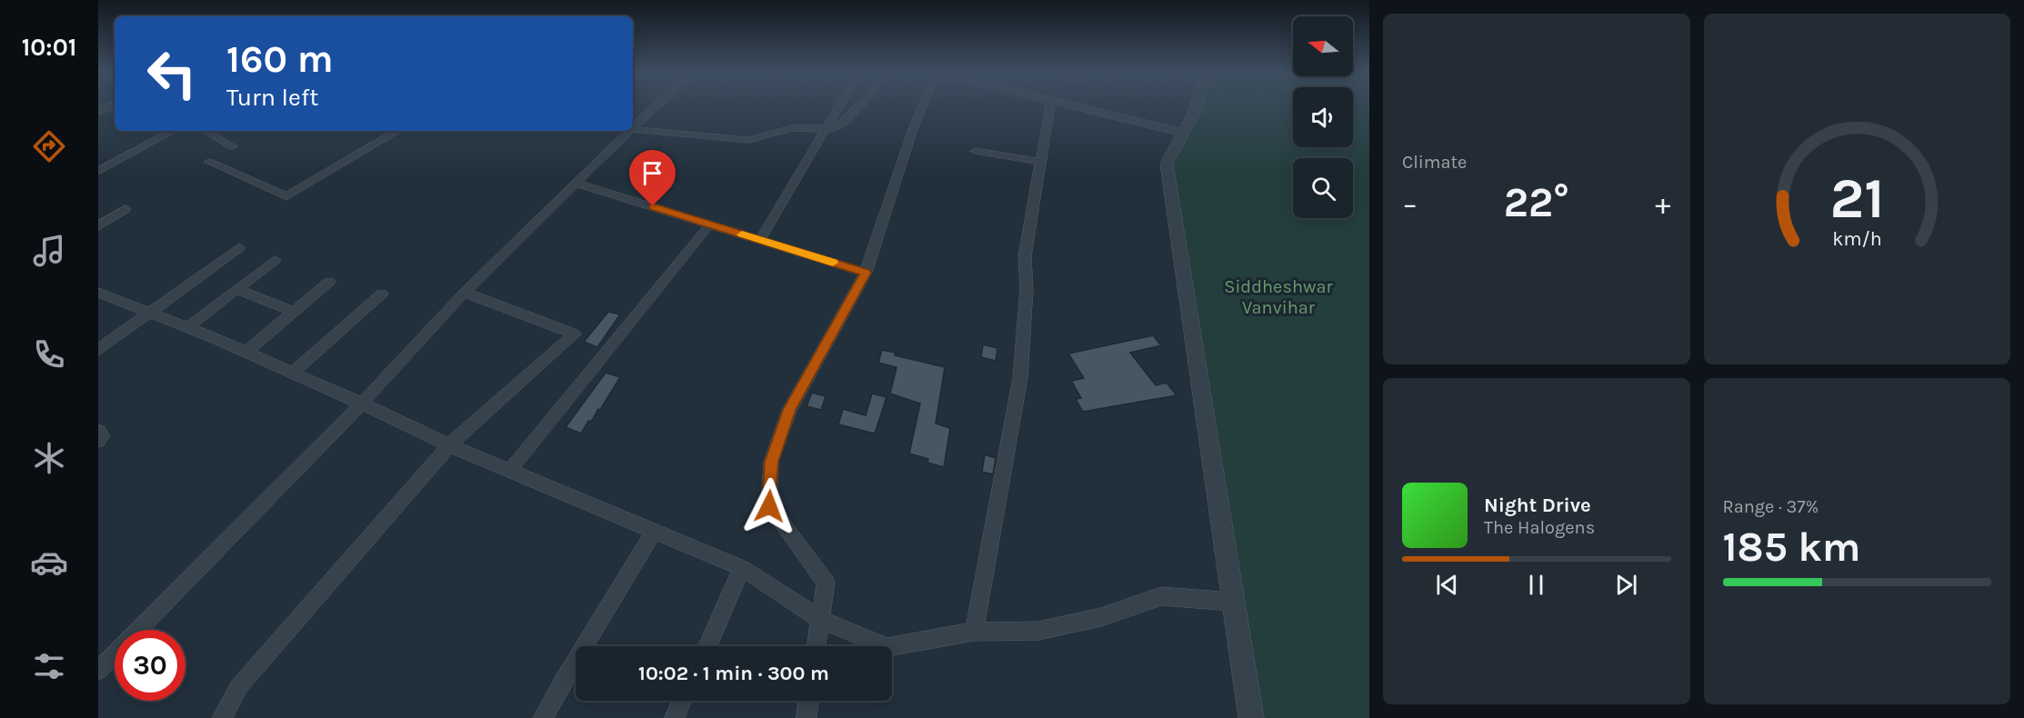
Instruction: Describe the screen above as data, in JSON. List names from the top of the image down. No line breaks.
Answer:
{"parks":["Siddheshwar Vanvihar"],"north":"left","page":{"tabs":"10:01","tile":["Climate",["Range · 37%","185 km"]],"turn":["160 m","Turn left"],"heat":["−","22°","+"],"song":["Night Drive","The Halogens"],"limit":"30","trip":"10:02 · 1 min · 300 m","gauge":["21","km/h"]}}
